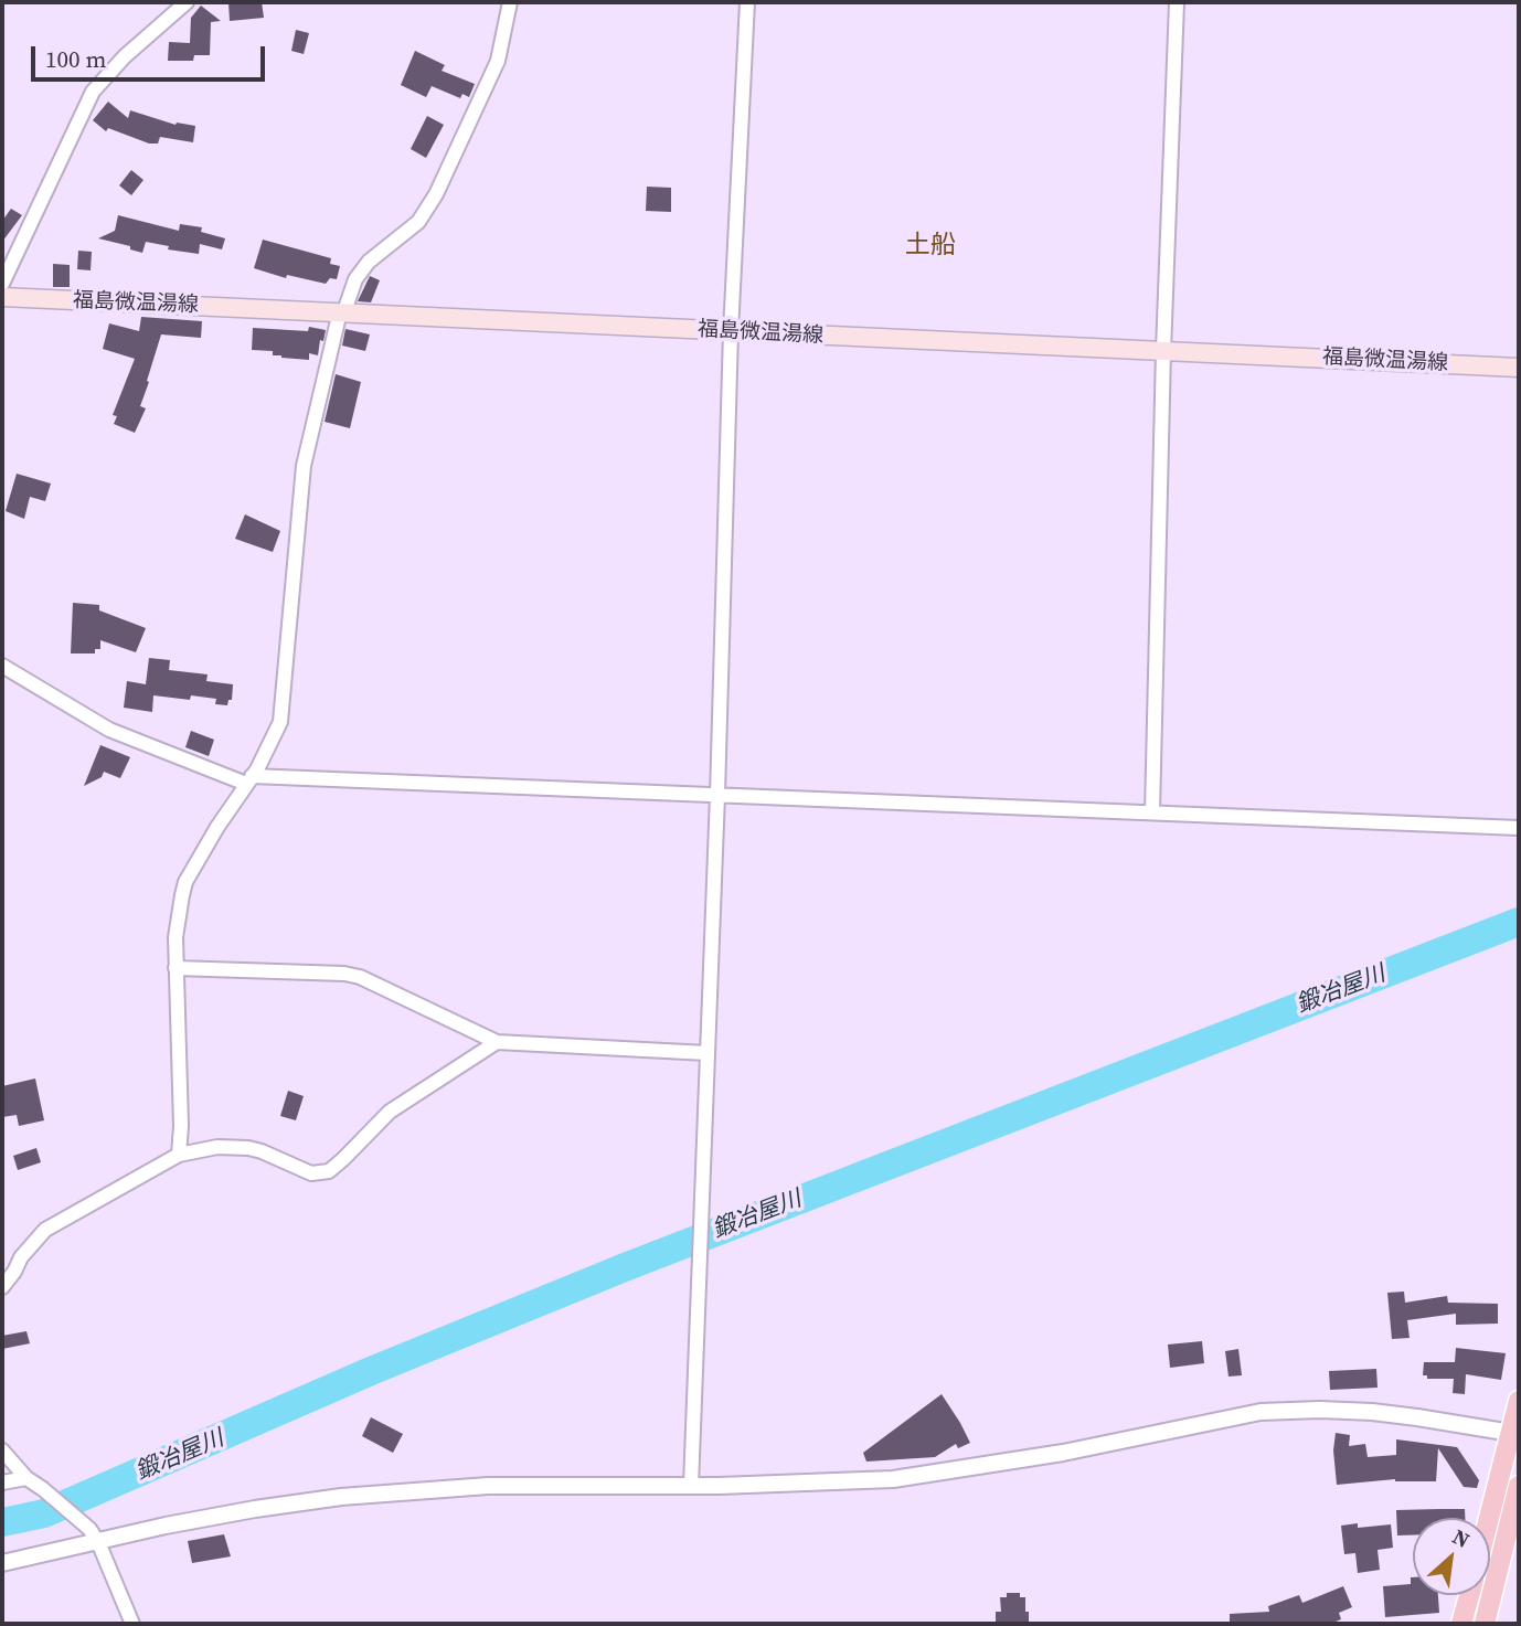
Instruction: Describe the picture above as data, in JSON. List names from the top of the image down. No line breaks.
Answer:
{"streets":{"main road":["福島微温湯線"]},"districts":["土船"],"water":["鍛冶屋川"],"scale_bar":"100 m","north":"top right"}
